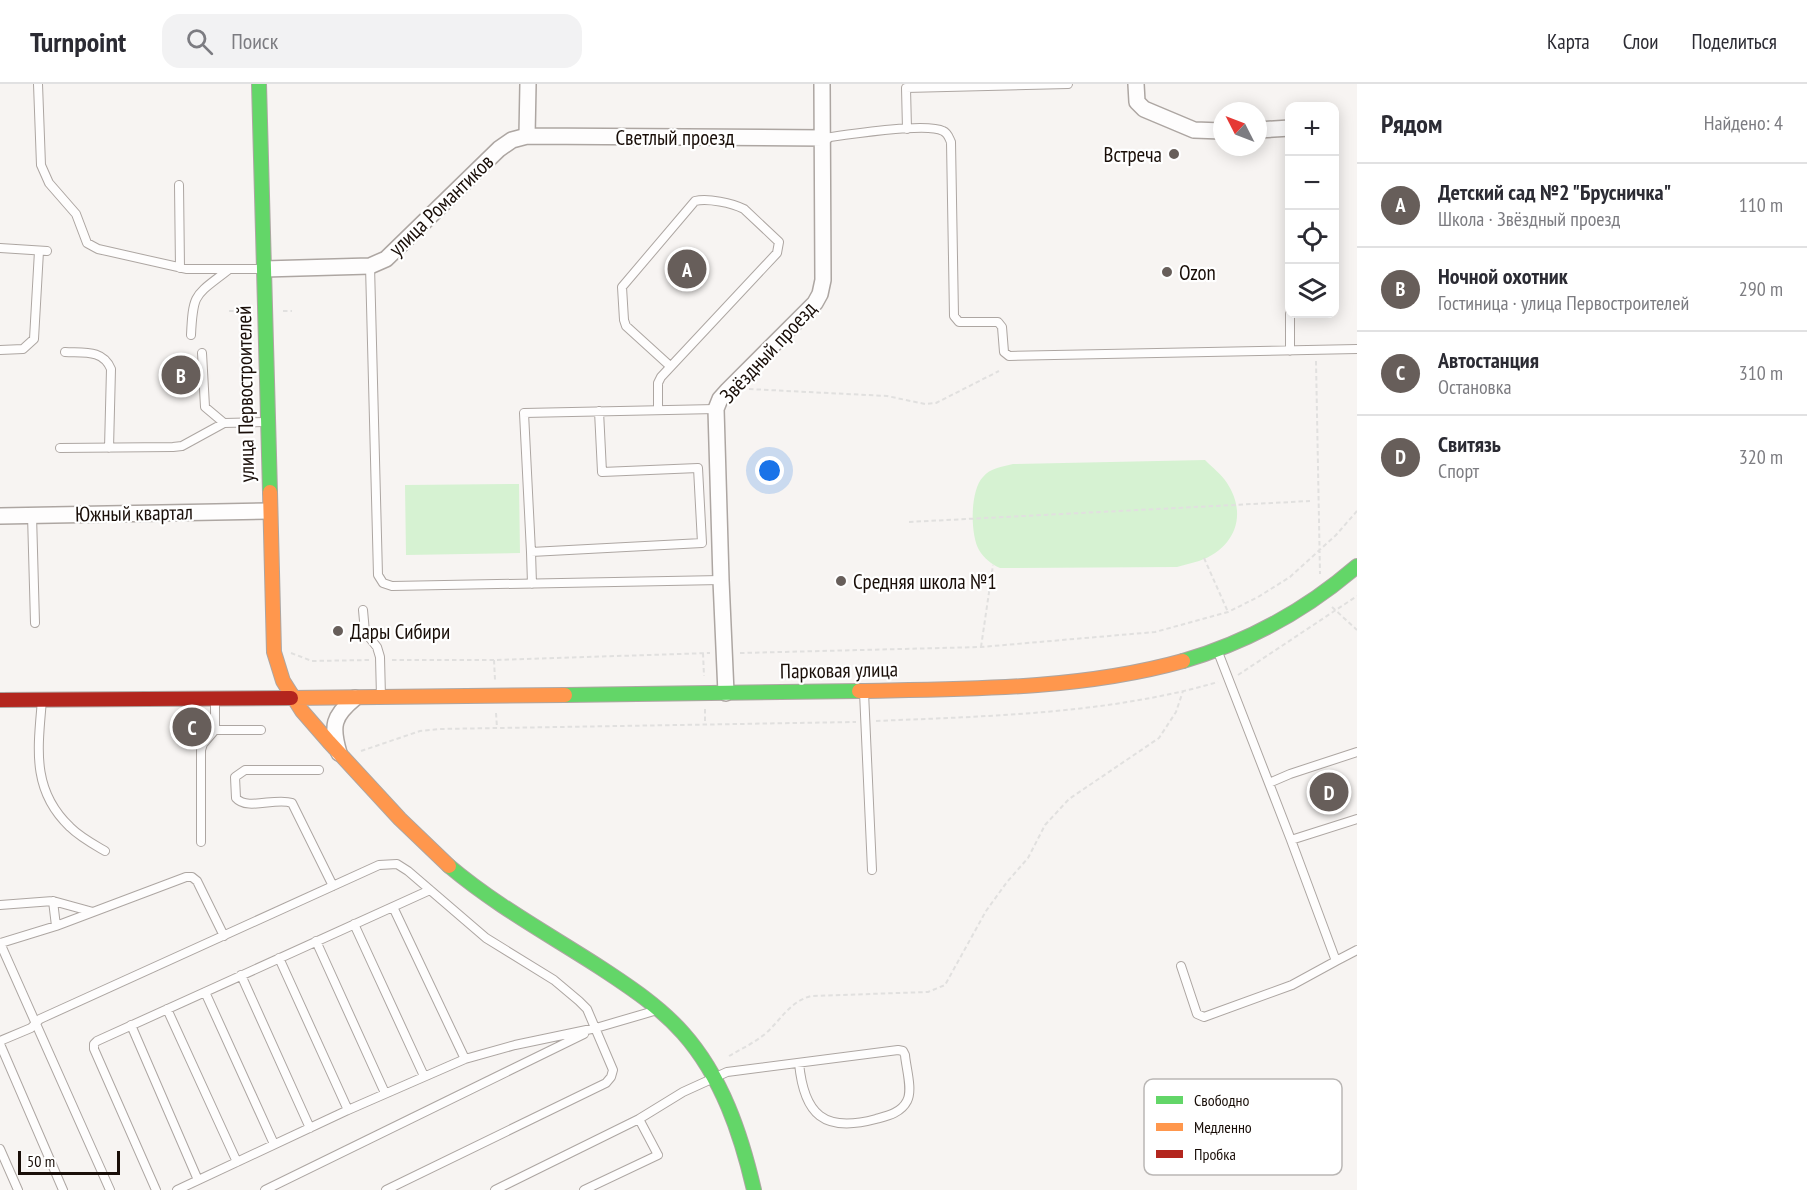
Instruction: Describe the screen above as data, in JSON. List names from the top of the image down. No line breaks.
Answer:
{"streets":{"street":["Светлый проезд","улица Романтиков","Звёздный проезд","улица Первостроителей","Южный квартал","Парковая улица"]},"crossings":[["Светлый проезд","улица Романтиков"],["Светлый проезд","Звёздный проезд"],["улица Романтиков","улица Первостроителей"],["Звёздный проезд","Парковая улица"],["улица Первостроителей","Южный квартал"],["улица Первостроителей","Парковая улица"]],"places":["Встреча","Ozon","Средняя школа №1","Дары Сибири"],"legend":["Свободно","Медленно","Пробка"],"scale_bar":"50 m","north":"top left","page":{"header":"Turnpoint","search":"Поиск","nav":["Карта","Слои","Поделиться"],"heading":["Рядом","Найдено: 4"],"map_buttons":["+","−"],"list":[{"mark":"A","name":"Детский сад №2 \"Брусничка\"","note":"Школа · Звёздный проезд","value":"110 m"},{"mark":"B","name":"Ночной охотник","note":"Гостиница · улица Первостроителей","value":"290 m"},{"mark":"C","name":"Автостанция","note":"Остановка","value":"310 m"},{"mark":"D","name":"Свитязь","note":"Спорт","value":"320 m"}],"pins":["A","B","C","D"],"scale":"50 m"}}
